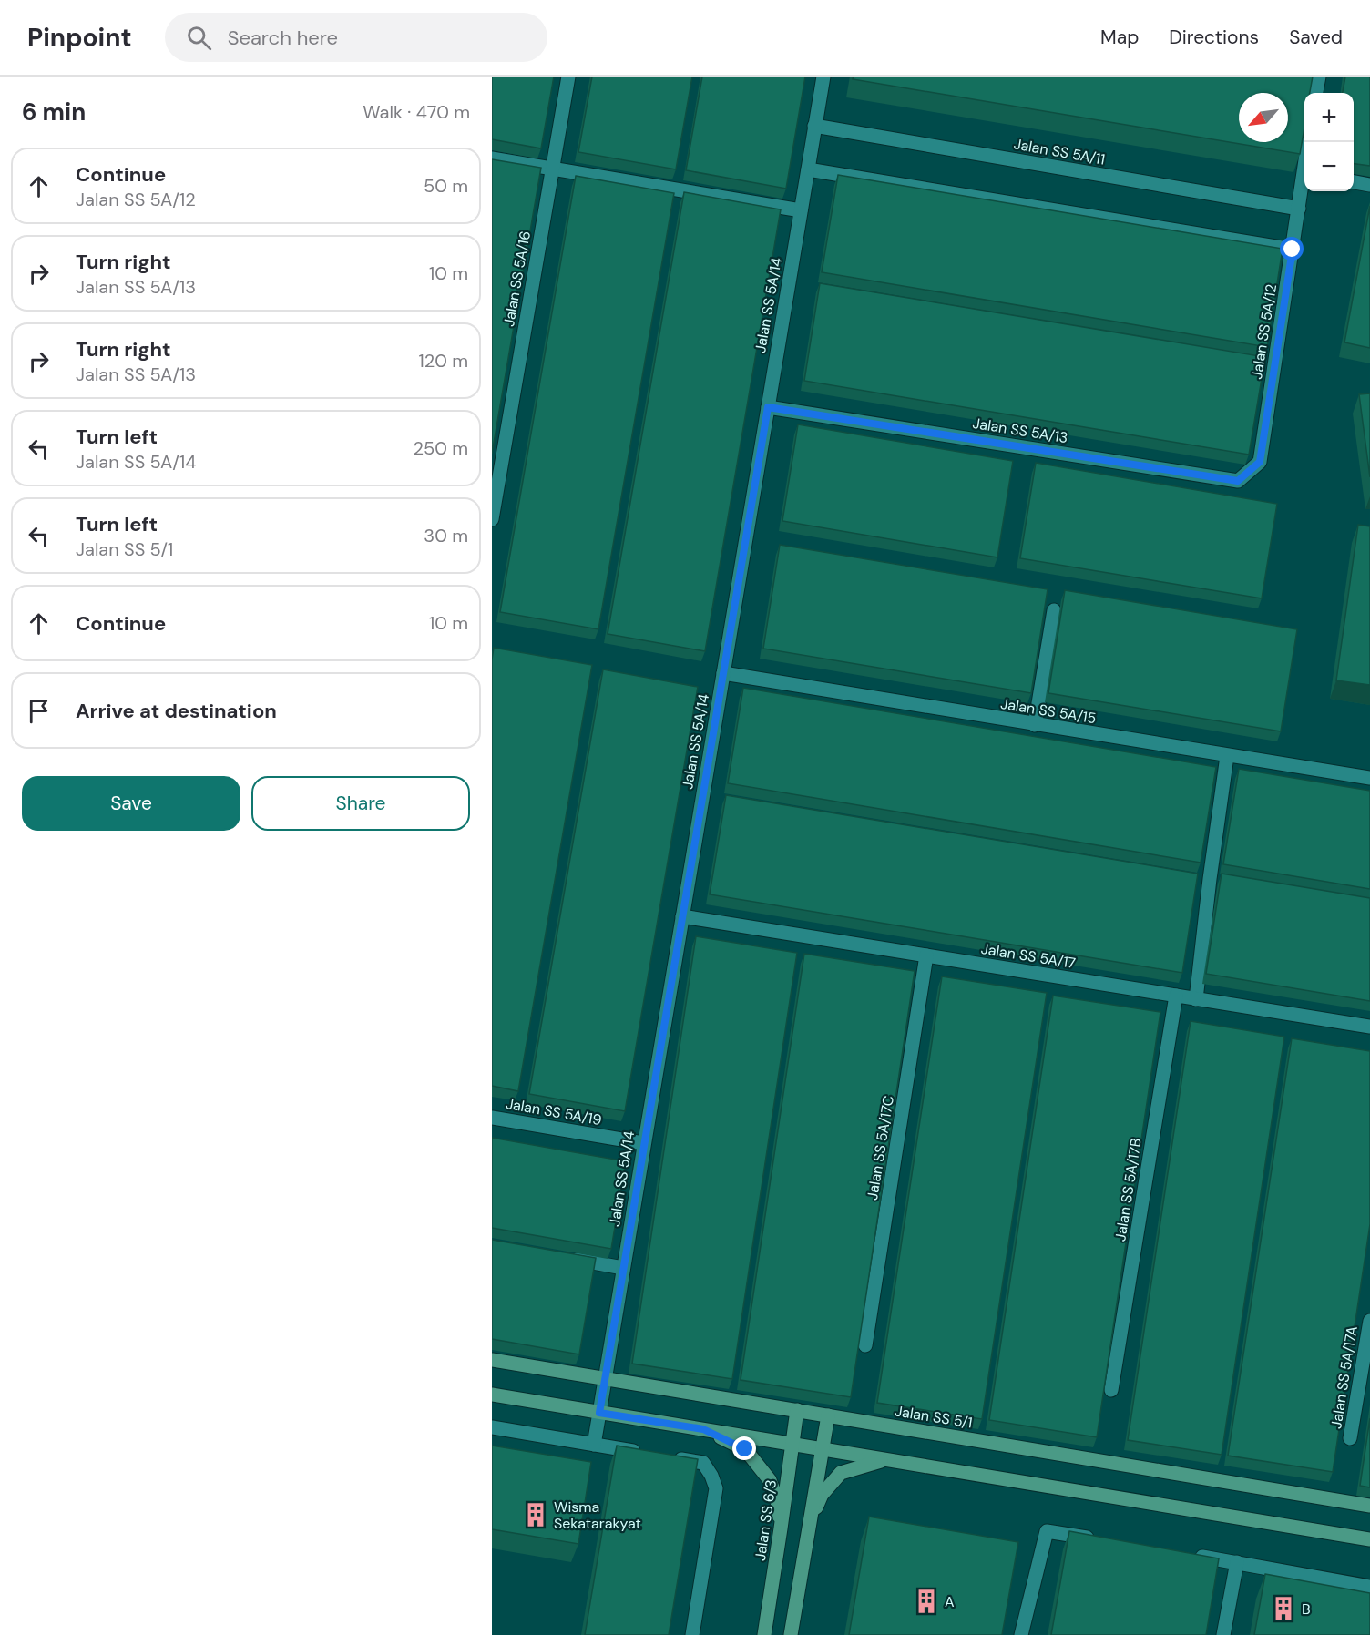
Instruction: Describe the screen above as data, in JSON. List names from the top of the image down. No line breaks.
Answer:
{"streets":{"street":["Jalan SS 5A/11","Jalan SS 5A/16","Jalan SS 5A/14","Jalan SS 5A/12","Jalan SS 5A/13","Jalan SS 5A/15","Jalan SS 5A/17","Jalan SS 5A/19","Jalan SS 5A/17C","Jalan SS 5A/17B","Jalan SS 5A/17A","Jalan SS 5/1","Jalan SS 6/3"]},"crossings":[["Jalan SS 5A/11","Jalan SS 5A/14"],["Jalan SS 5A/11","Jalan SS 5A/12"],["Jalan SS 5A/14","Jalan SS 5A/13"],["Jalan SS 5A/14","Jalan SS 5A/15"],["Jalan SS 5A/14","Jalan SS 5A/17"],["Jalan SS 5A/14","Jalan SS 5A/19"],["Jalan SS 5A/14","Jalan SS 5/1"],["Jalan SS 5A/12","Jalan SS 5A/13"],["Jalan SS 5A/17","Jalan SS 5A/17C"],["Jalan SS 5A/17","Jalan SS 5A/17B"],["Jalan SS 5/1","Jalan SS 6/3"]],"places":{"building":["Wisma Sekatarakyat","A","B"]},"north":"bottom left","page":{"header":"Pinpoint","search":"Search here","nav":["Map","Directions","Saved"],"heading":["6 min","Walk · 470 m"],"map_buttons":["+","−"],"list":[["Continue","Jalan SS 5A/12","50 m"],["Turn right","Jalan SS 5A/13","10 m"],["Turn right","Jalan SS 5A/13","120 m"],["Turn left","Jalan SS 5A/14","250 m"],["Turn left","Jalan SS 5/1","30 m"],["Continue","10 m"],"Arrive at destination"],"buttons":["Save","Share"]}}
